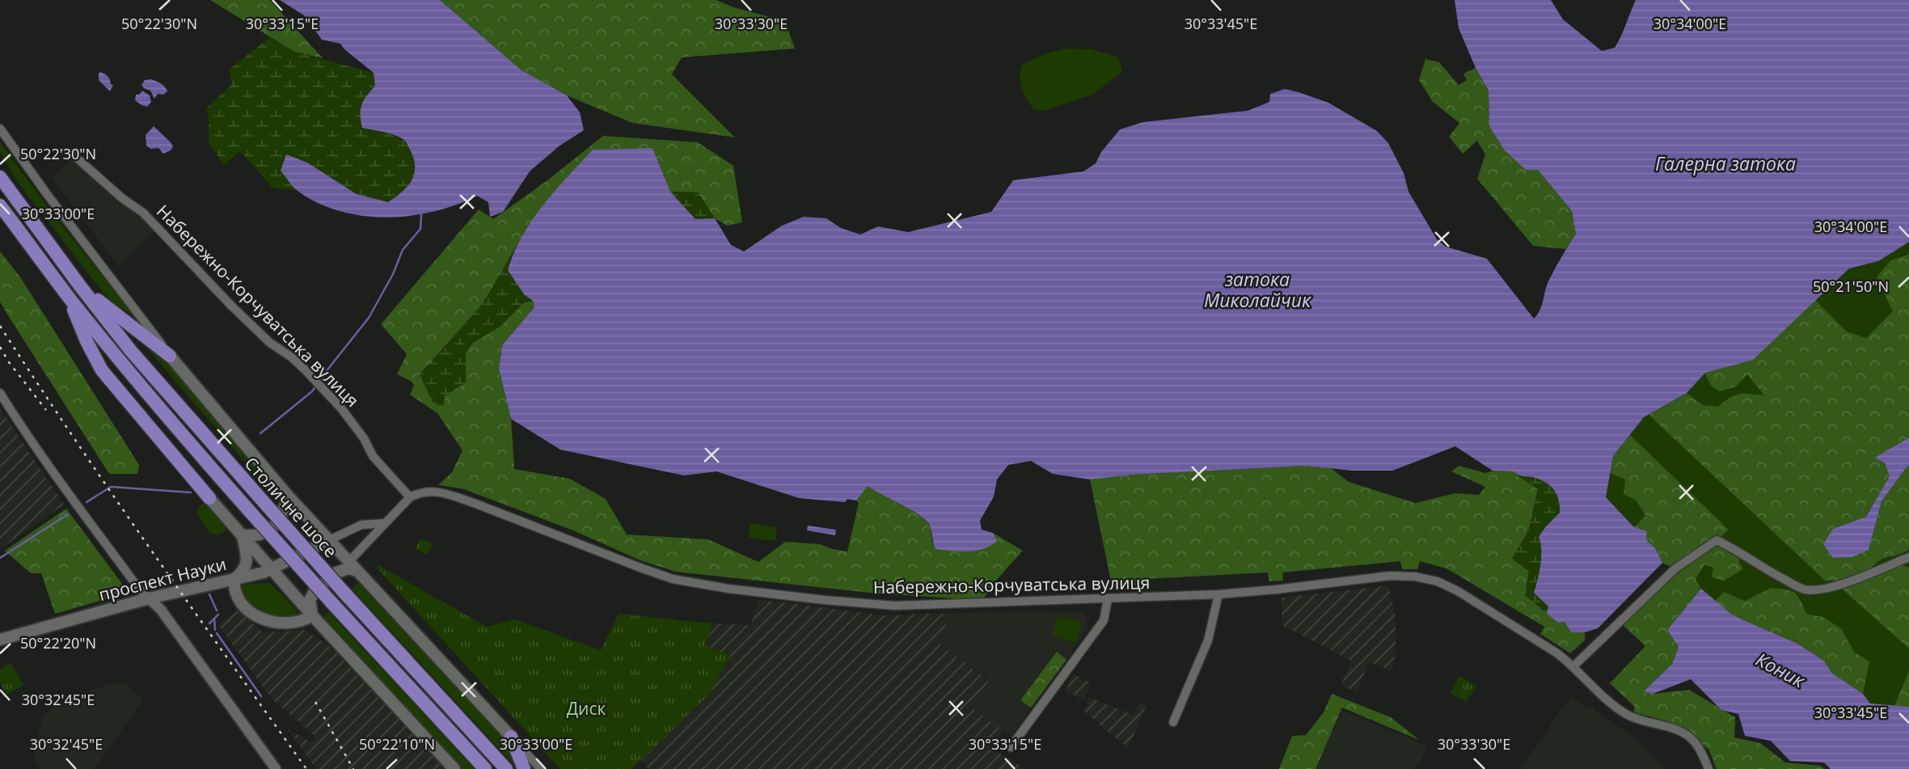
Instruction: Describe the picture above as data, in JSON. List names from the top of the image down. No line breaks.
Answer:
{"streets":{"highway":["Столичне шосе"],"main road":["проспект Науки"],"street":["Набережно-Корчуватська вулиця"]},"water":["Галерна затока","затока Миколайчик","Коник"],"parks":["Диск"],"coordinates":["50°22'30\"N","30°33'15\"E","30°33'30\"E","30°33'45\"E","30°34'00\"E","30°33'00\"E","50°21'50\"N","50°22'20\"N","30°32'45\"E","50°22'10\"N"]}
